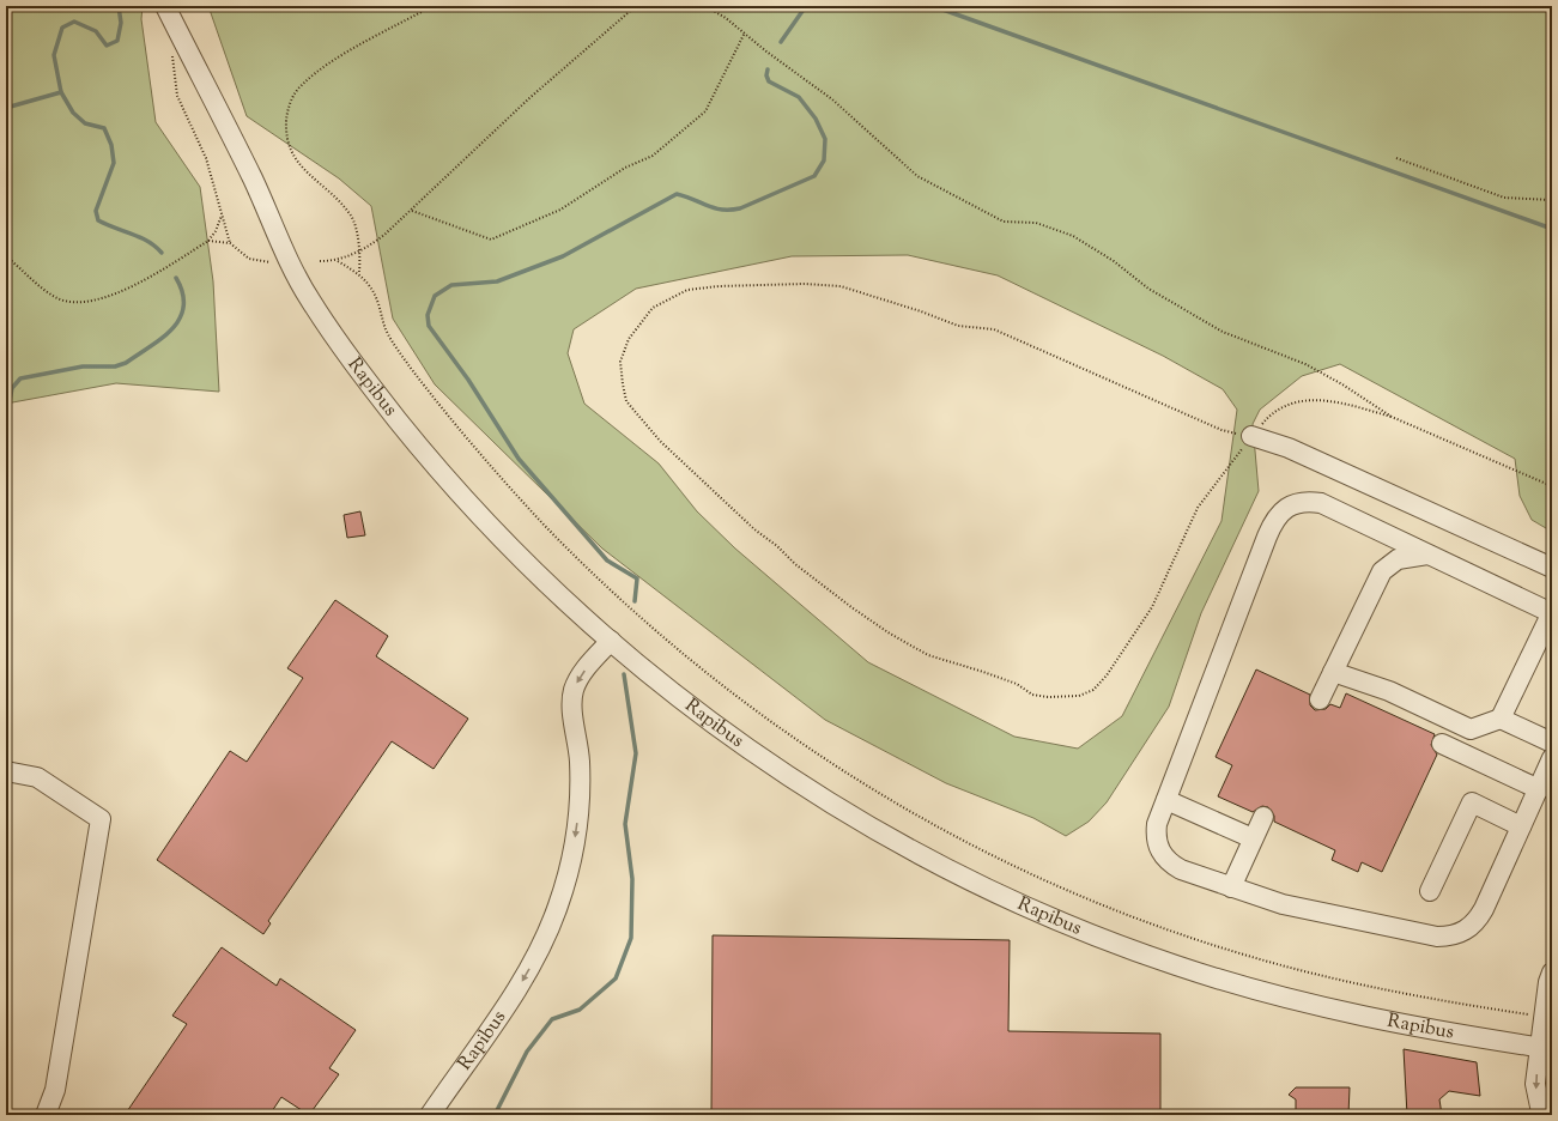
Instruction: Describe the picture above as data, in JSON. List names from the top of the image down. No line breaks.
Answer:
{"streets":{"lane":["Rapibus"]}}
